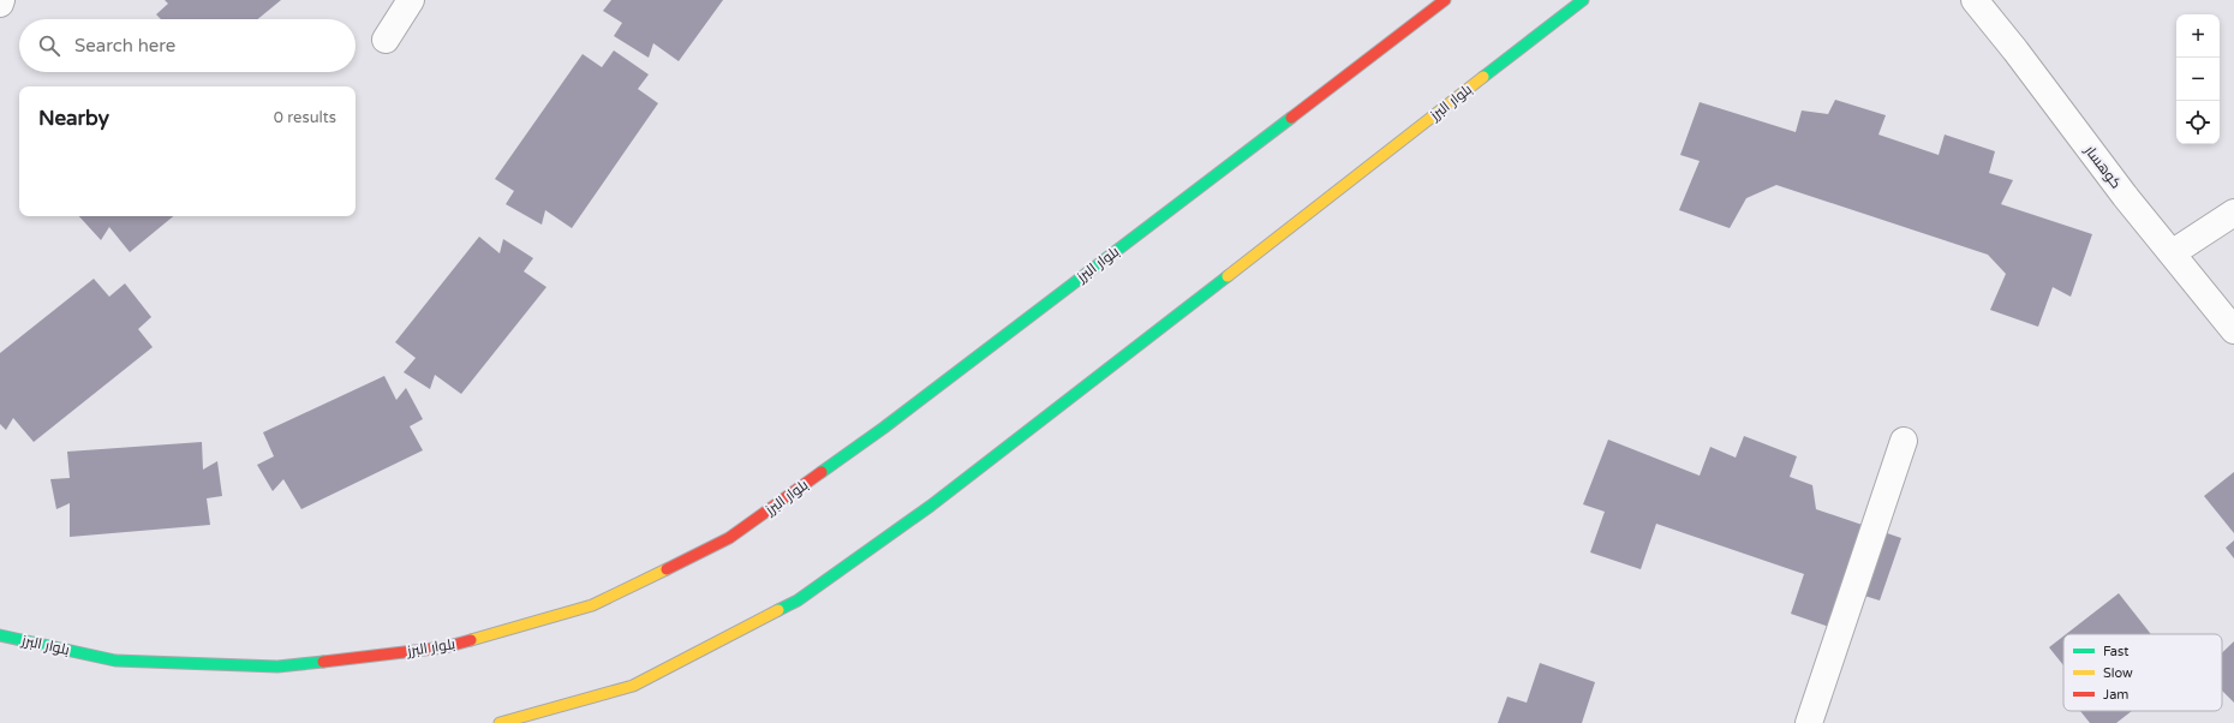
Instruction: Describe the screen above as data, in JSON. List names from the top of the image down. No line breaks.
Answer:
{"streets":{"main road":["بلوار البرز"],"street":["کوهسار"]},"legend":["Fast","Slow","Jam"],"page":{"map_buttons":["+","−"],"search":"Search here","heading":["Nearby","0 results"]}}
